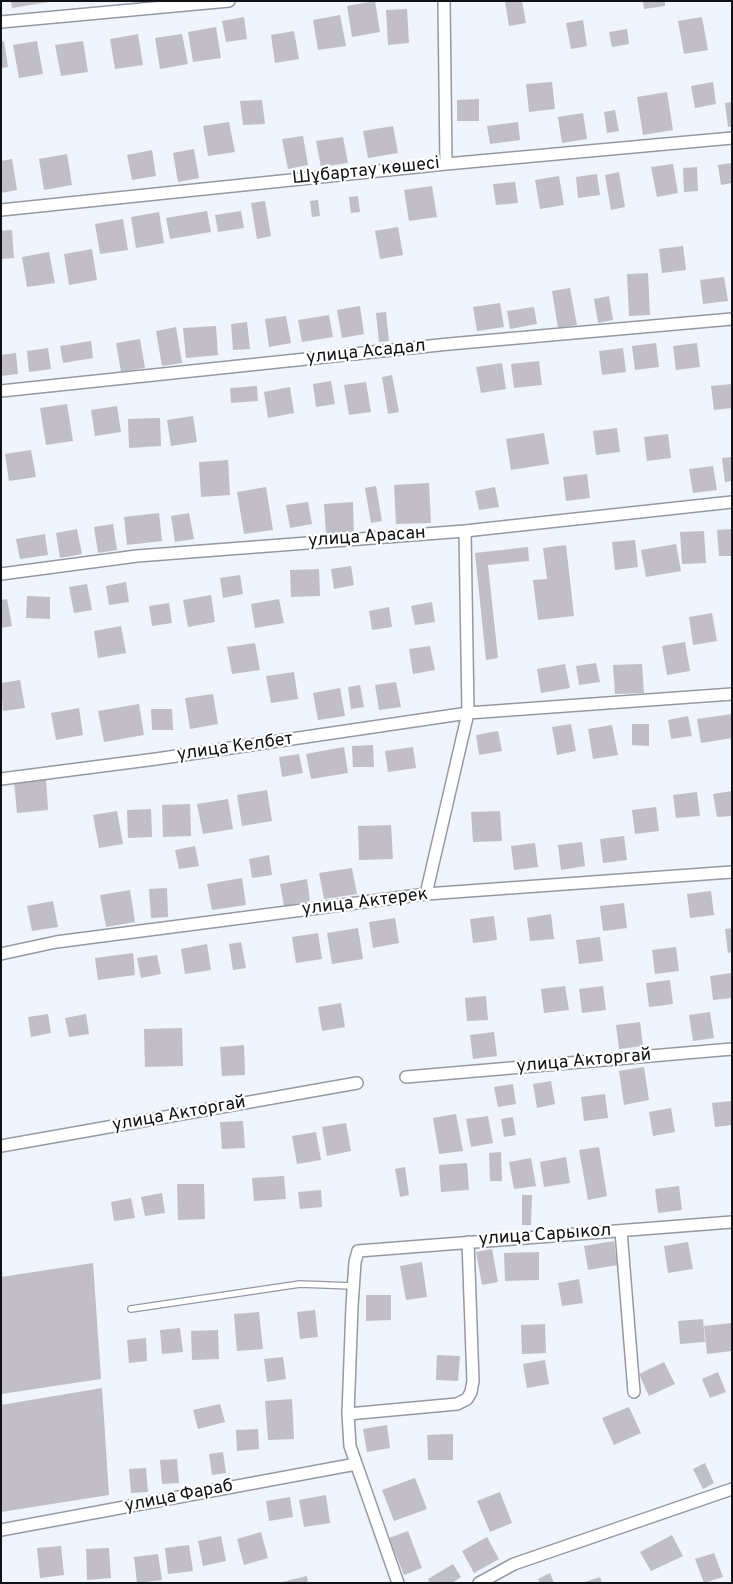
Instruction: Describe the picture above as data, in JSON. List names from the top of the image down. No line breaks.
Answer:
{"streets":{"street":["Шұбартау көшесі","улица Асадал","улица Арасан","улица Келбет","улица Актерек","улица Акторгай","улица Сарыкол","улица Фараб"]}}
